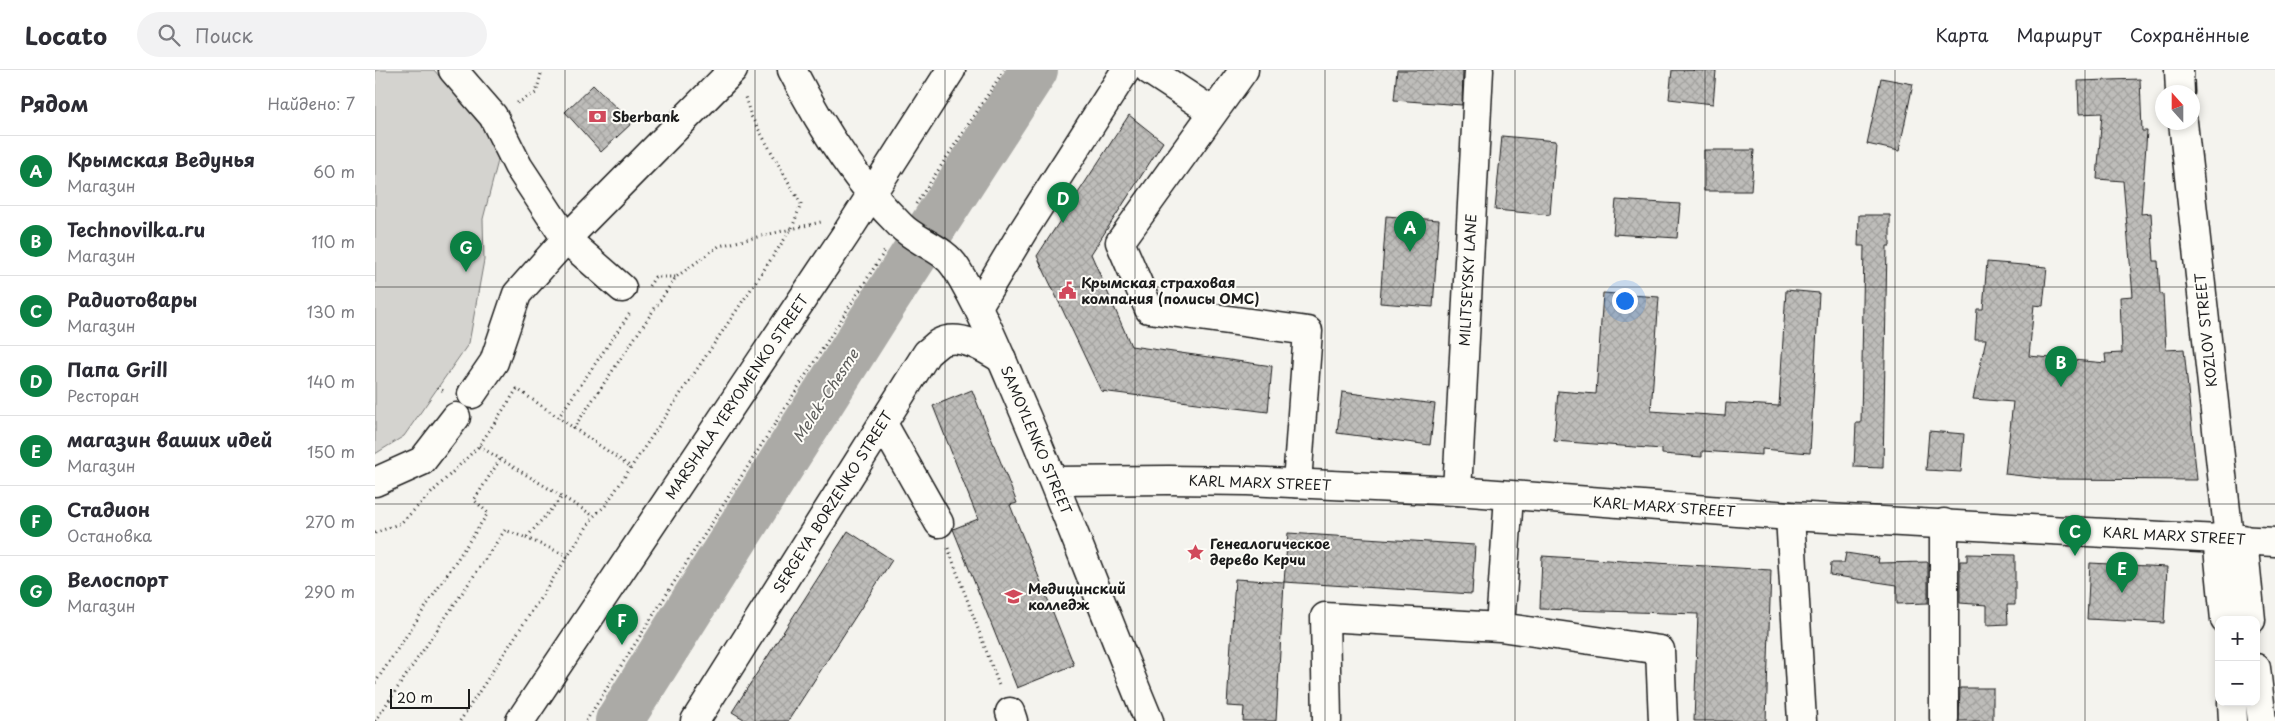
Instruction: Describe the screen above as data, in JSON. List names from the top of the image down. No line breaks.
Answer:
{"streets":{"main road":["MILITSEYSKY LANE","KOZLOV STREET","MARSHALA YERYOMENKO STREET","SAMOYLENKO STREET","KARL MARX STREET","SERGEYA BORZENKO STREET"]},"crossings":[["MILITSEYSKY LANE","KARL MARX STREET"],["KOZLOV STREET","KARL MARX STREET"],["MARSHALA YERYOMENKO STREET","SAMOYLENKO STREET"],["SAMOYLENKO STREET","KARL MARX STREET"],["SAMOYLENKO STREET","SERGEYA BORZENKO STREET"]],"water":["Melek-Chesme"],"places":{"bank":["Sberbank"],"public building":["Крымская страховая компания (полисы ОМС)"],"place":["Генеалогическое дерево Керчи"],"school or university":["Медицинский колледж"]},"scale_bar":"20 m","north":"top","page":{"header":"Locato","search":"Поиск","nav":["Карта","Маршрут","Сохранённые"],"heading":["Рядом","Найдено: 7"],"list":[{"mark":"A","name":"Крымская Ведунья","note":"Магазин","value":"60 m"},{"mark":"B","name":"Technovilka.ru","note":"Магазин","value":"110 m"},{"mark":"C","name":"Радиотовары","note":"Магазин","value":"130 m"},{"mark":"D","name":"Папа Grill","note":"Ресторан","value":"140 m"},{"mark":"E","name":"магазин ваших идей","note":"Магазин","value":"150 m"},{"mark":"F","name":"Стадион","note":"Остановка","value":"270 m"},{"mark":"G","name":"Велоспорт","note":"Магазин","value":"290 m"}],"pins":["D","A","G","B","C","E","F"],"map_buttons":["+","−"],"scale":"20 m"}}
